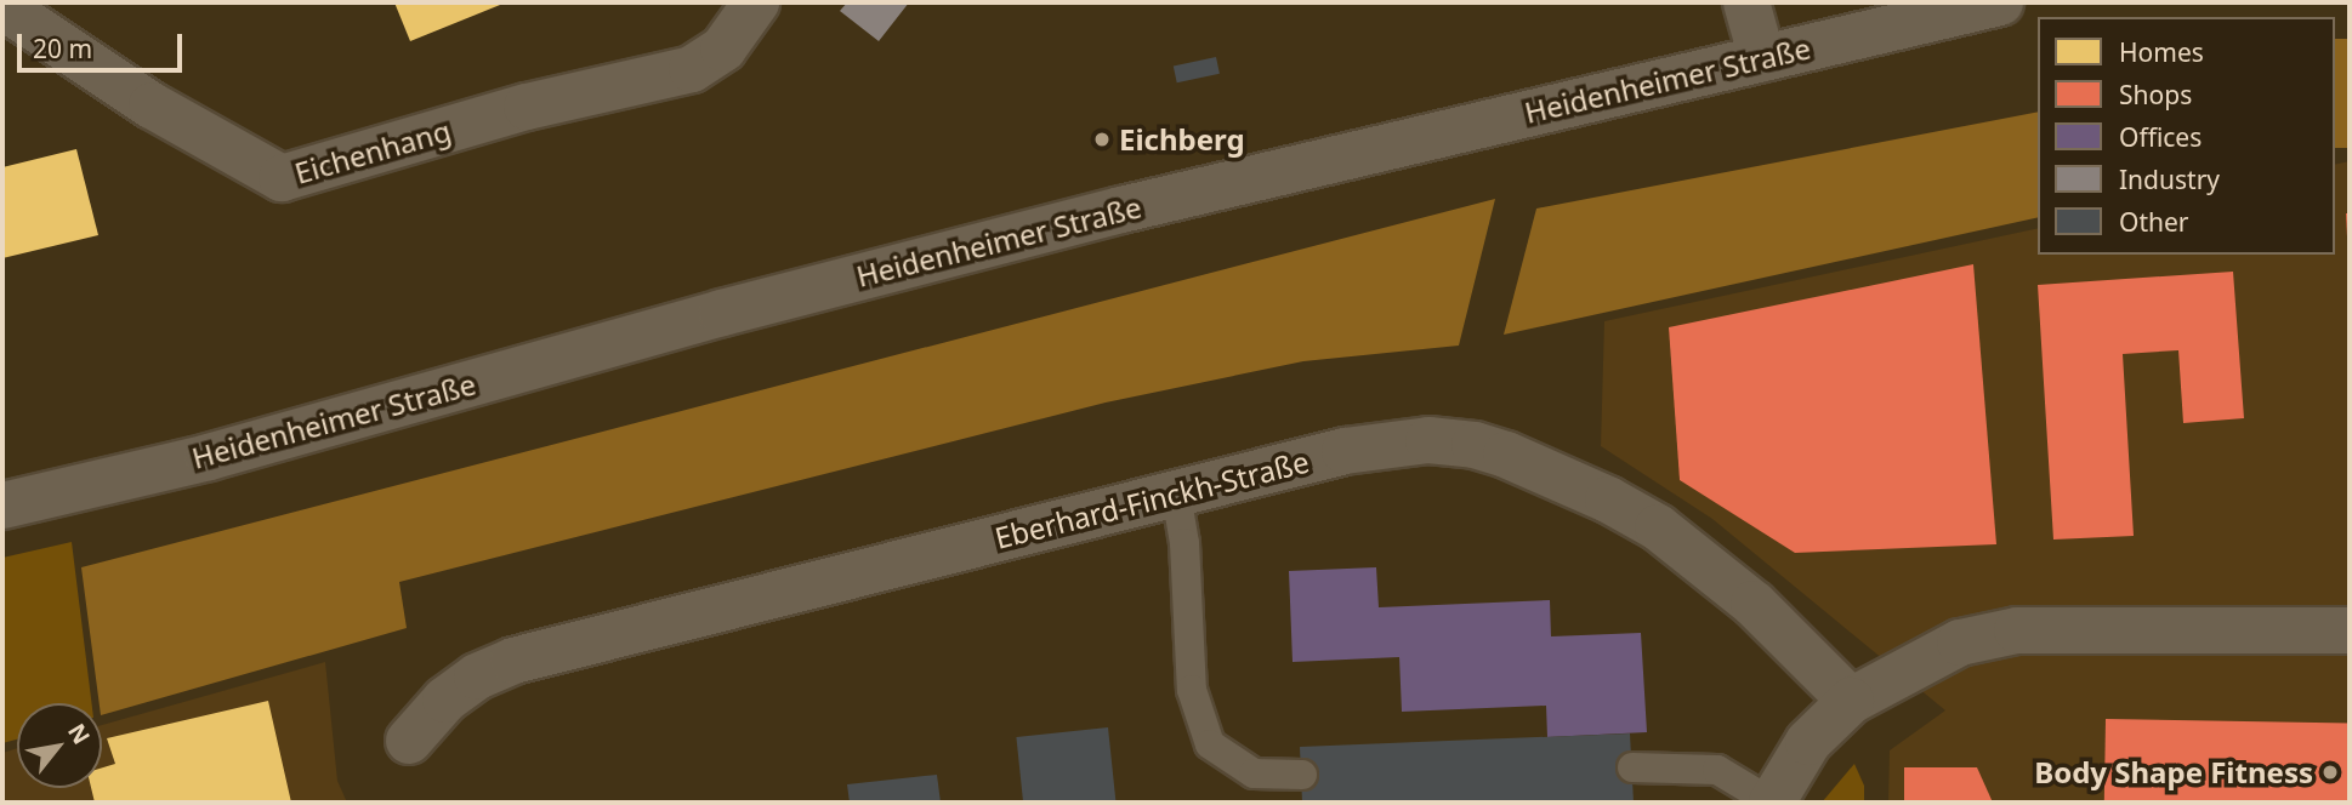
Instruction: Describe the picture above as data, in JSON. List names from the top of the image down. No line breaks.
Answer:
{"streets":{"street":["Heidenheimer Straße","Eichenhang","Eberhard-Finckh-Straße"]},"places":["Eichberg","Body Shape Fitness"],"legend":["Homes","Shops","Offices","Industry","Other"],"scale_bar":"20 m","north":"top right"}
